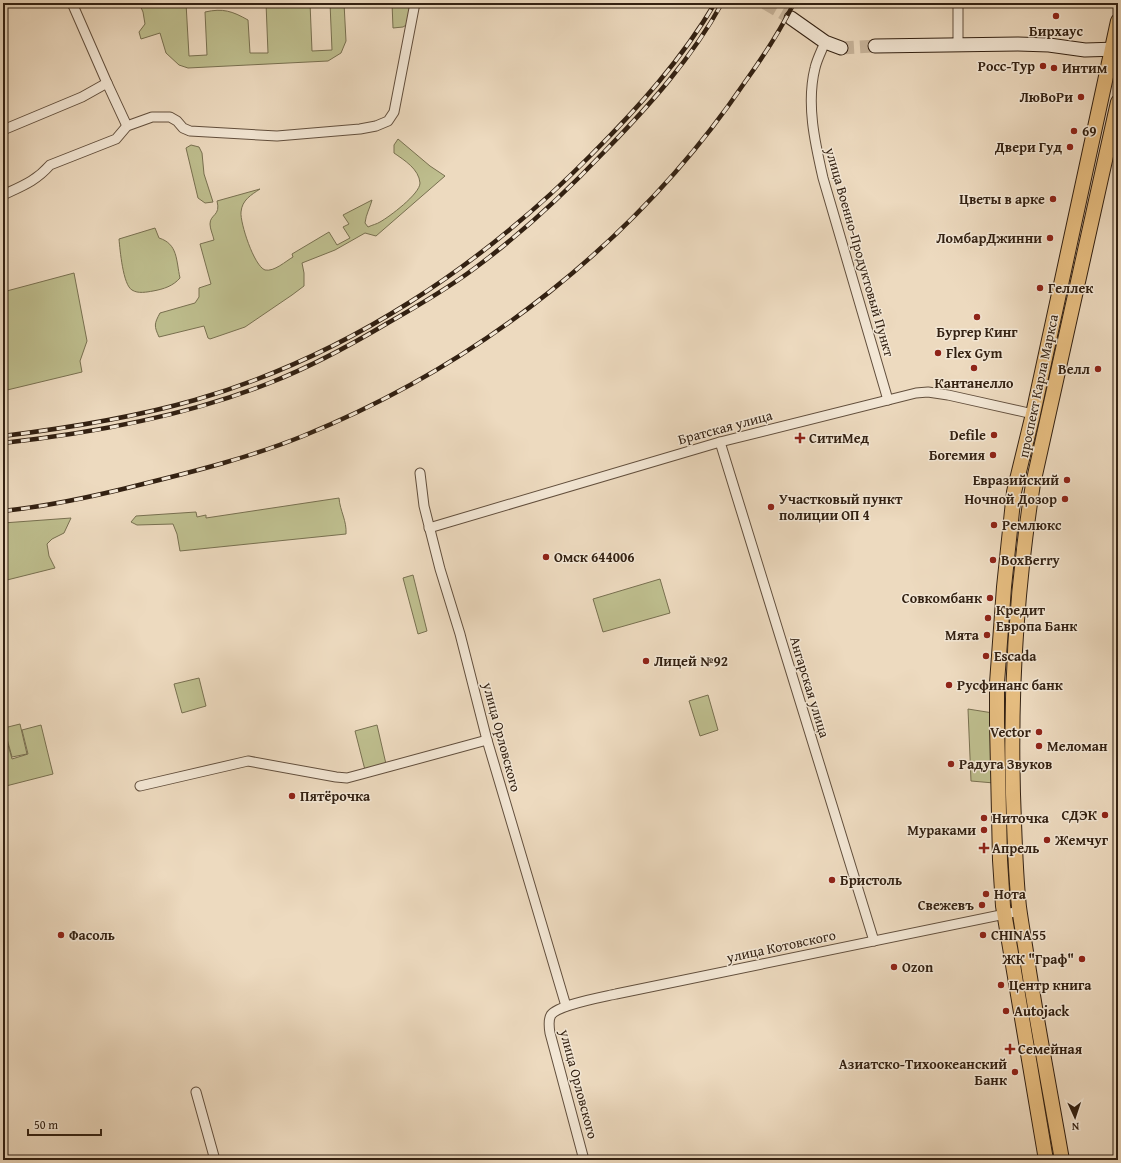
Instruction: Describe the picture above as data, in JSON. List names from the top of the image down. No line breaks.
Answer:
{"streets":{"main road":["проспект Карла Маркса"],"street":["улица Военно-Продуктовый Пункт","Братская улица","Ангарская улица","улица Орловского","улица Котовского"]},"crossings":[["улица Военно-Продуктовый Пункт","Братская улица"],["проспект Карла Маркса","Братская улица"],["проспект Карла Маркса","улица Котовского"],["Братская улица","Ангарская улица"],["Братская улица","улица Орловского"],["Ангарская улица","улица Котовского"],["улица Орловского","улица Котовского"]],"places":{"other":["Бирхаус","Росс-Тур","Интим","ЛюВоРи","69","Двери Гуд","Цветы в арке","ЛомбарДжинни","Геллек","Бургер Кинг","Flex Gym","Кантанелло","Велл","Defile","Богемия","Евразийский","Ночной Дозор","Участковый пункт полиции ОП 4","Ремлюкс","Омск 644006","BoxBerry","Совкомбанк","Кредит Европа Банк","Мята","Escada","Лицей №92","Русфинанс банк","Vector","Меломан","Радуга Звуков","Пятёрочка","СДЭК","Ниточка","Мураками","Жемчуг","Бристоль","Нота","Свежевъ","Фасоль","CHINA55","ЖК \"Граф\"","Ozon","Центр книга","Autojack","Азиатско-Тихоокеанский Банк"],"health":["СитиМед","Апрель","Семейная"]},"scale_bar":"50 m","north":"bottom"}
